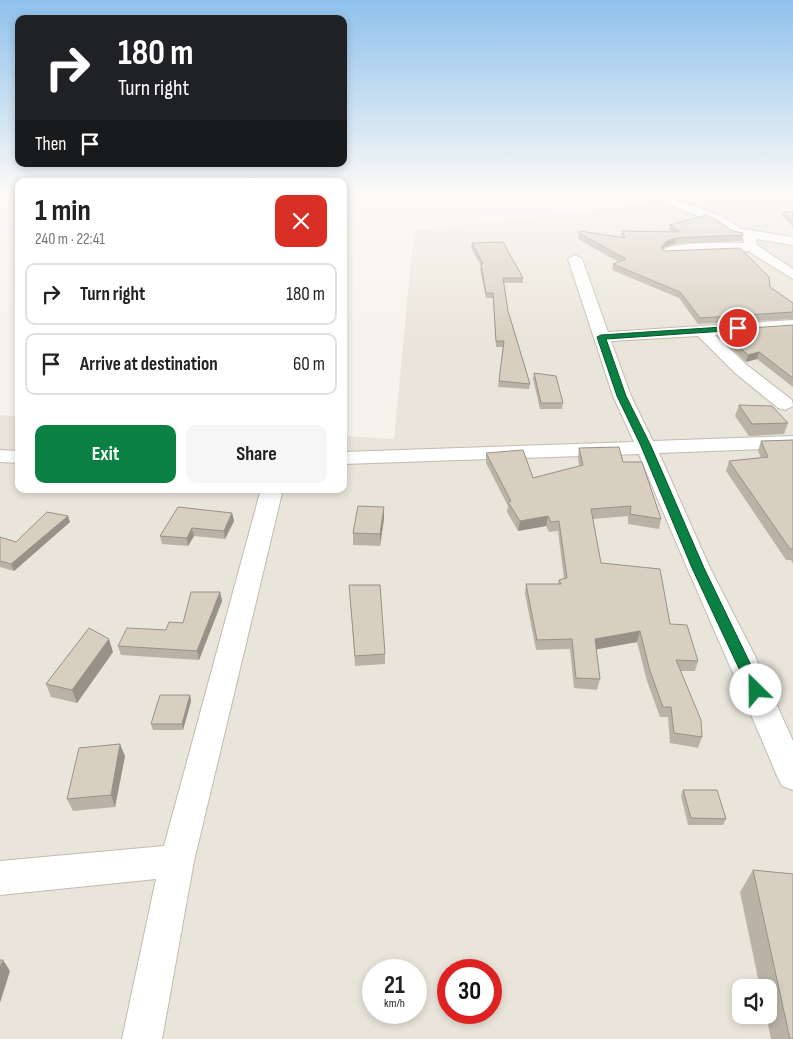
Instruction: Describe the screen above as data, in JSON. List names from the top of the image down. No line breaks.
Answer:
{"page":{"turn":["180 m","Turn right"],"then":"Then","heading":["1 min","240 m · 22:41"],"list":[{"name":"Turn right","value":"180 m"},{"name":"Arrive at destination","value":"60 m"}],"buttons":["Exit","Share"],"speed":"21 km/h","limit":"30"}}
